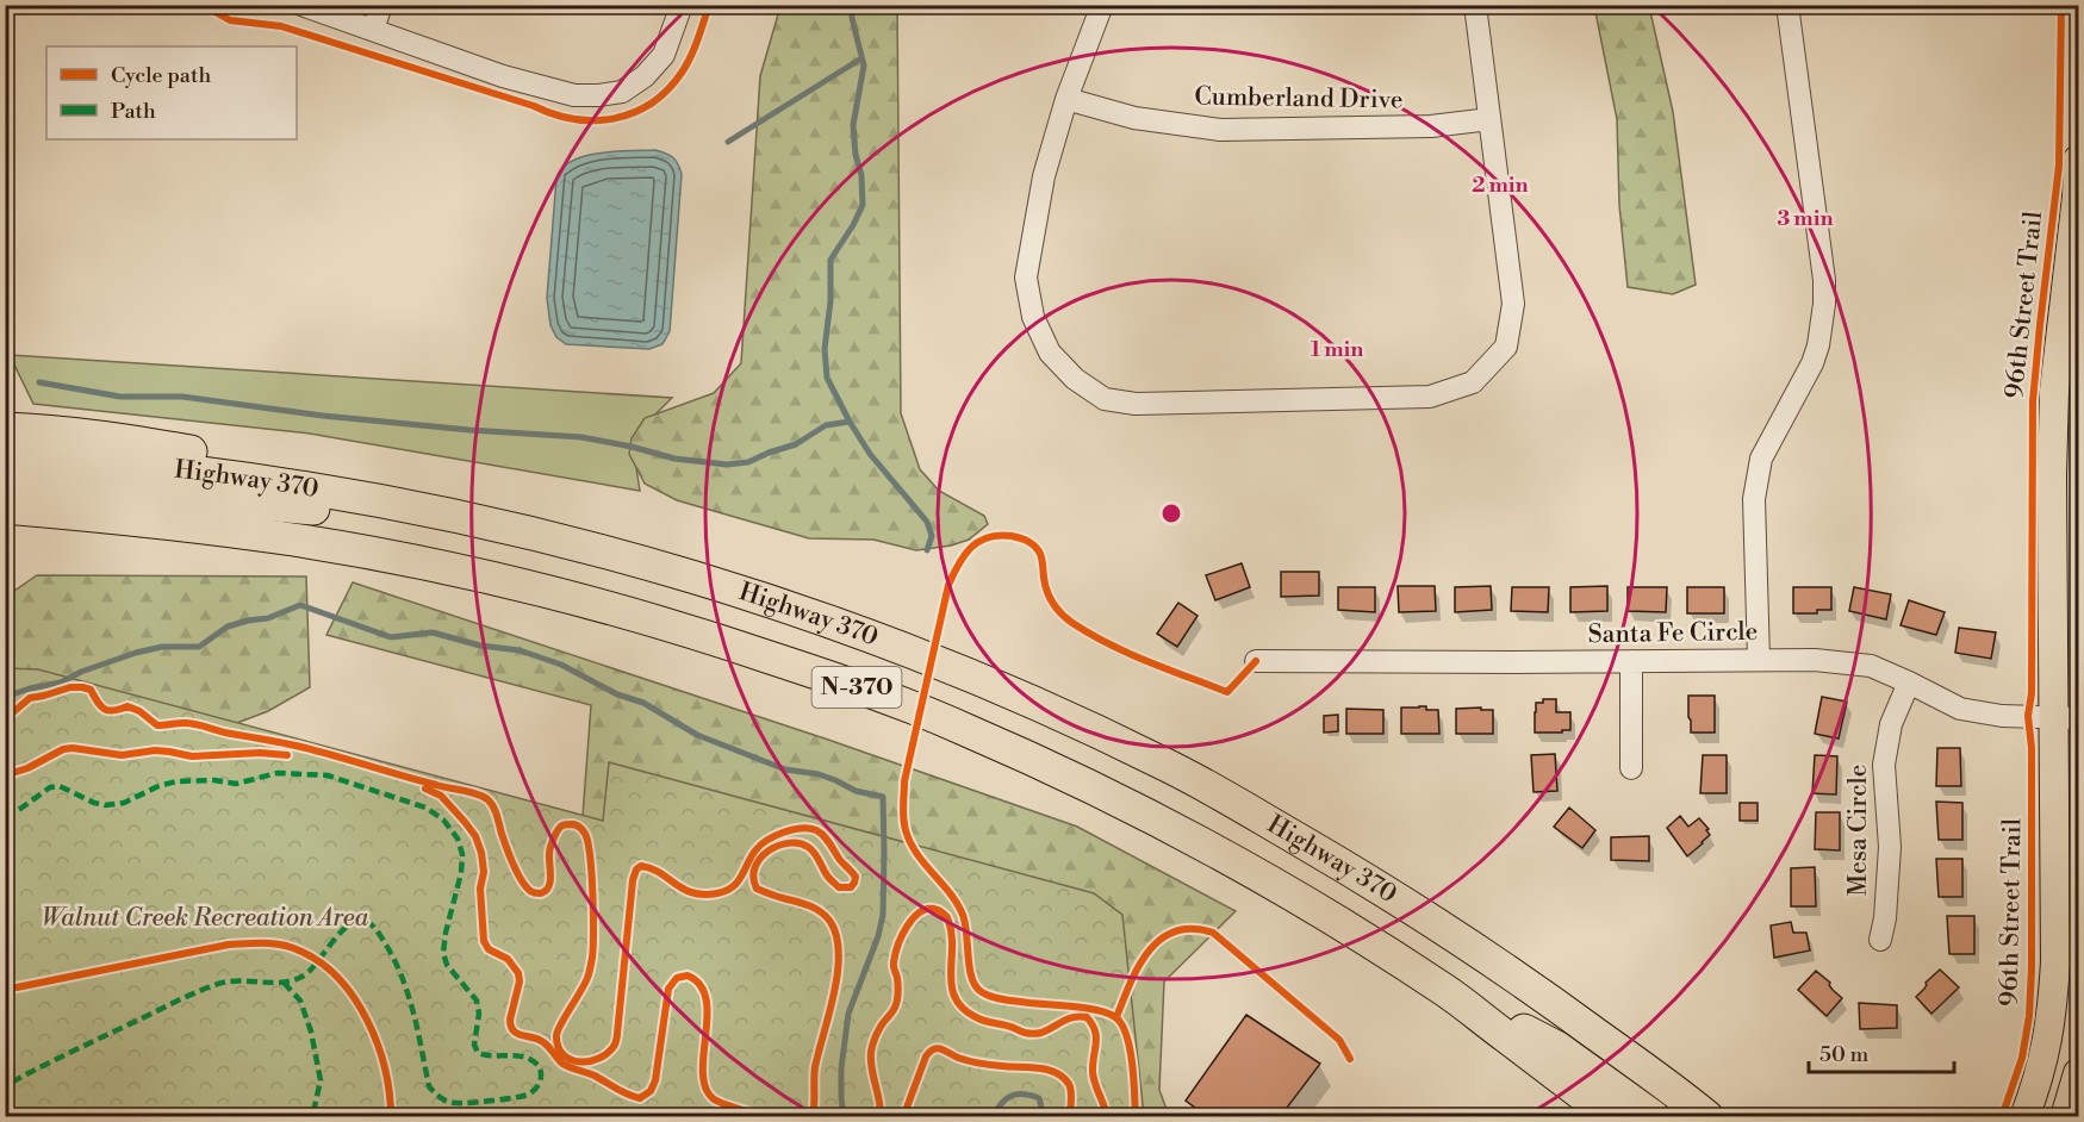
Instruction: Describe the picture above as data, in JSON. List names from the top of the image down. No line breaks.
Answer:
{"streets":{"highway":["Highway 370","N-370"],"street":["Cumberland Drive","Santa Fe Circle","Mesa Circle"],"cycle path":["96th Street Trail"]},"crossings":[["Santa Fe Circle","Mesa Circle"]],"parks":["Walnut Creek Recreation Area"],"legend":["Cycle path","Path"],"scale_bar":"50 m","rings":["2 min","3 min","1 min"]}
